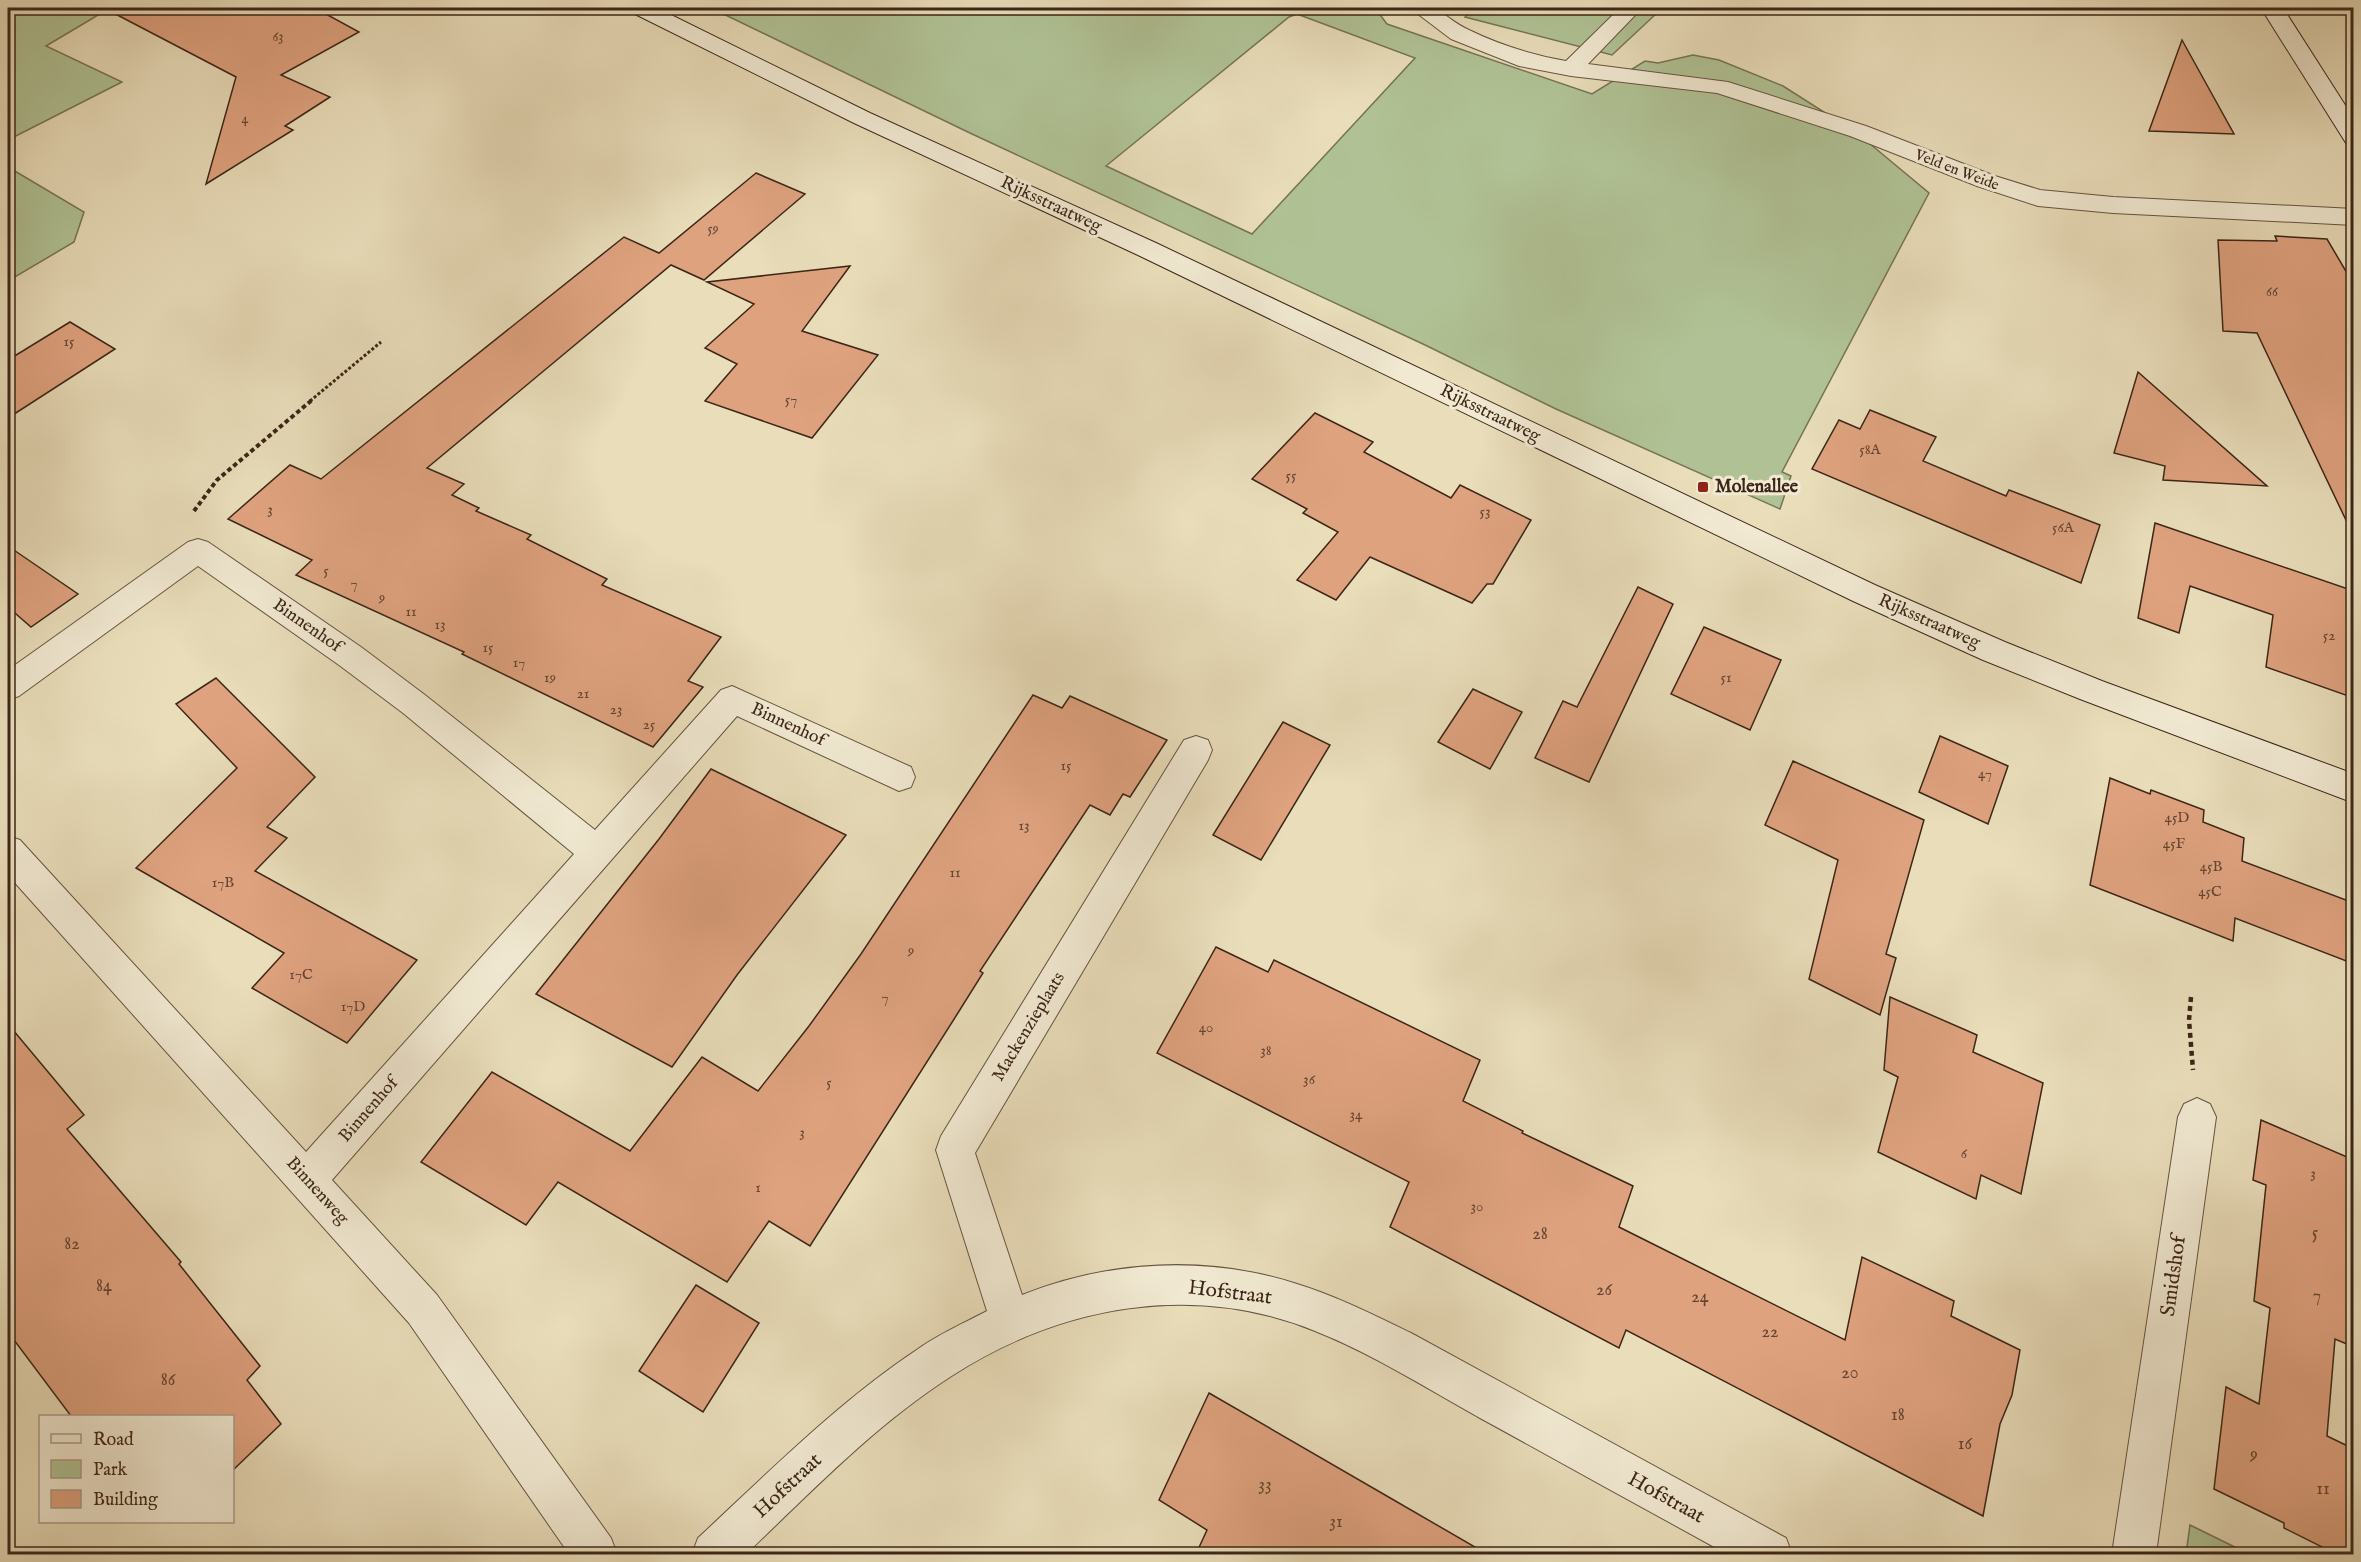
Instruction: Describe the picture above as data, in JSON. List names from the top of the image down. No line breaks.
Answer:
{"streets":{"street":["Veld en Weide","Rijksstraatweg","Binnenhof","Mackenzieplaats","Binnenweg","Smidshof","Hofstraat"]},"crossings":[["Binnenhof","Binnenweg"],["Mackenzieplaats","Hofstraat"]],"places":{"transit":["Molenallee"]},"house_numbers":["63","4","59","66","15","57","58A","55","3","53","56A","5","7","9","11","13","52","15","17","19","51","21","23","25","15","47","45D","13","45F","45B","11","17B","45C","9","17C","7","17D","40","38","36","5","34","3","6","3","1","30","5","28","82","84","26","7","24","22","20","86","18","16","9","33","11","31"],"legend":["Road","Park","Building"]}
